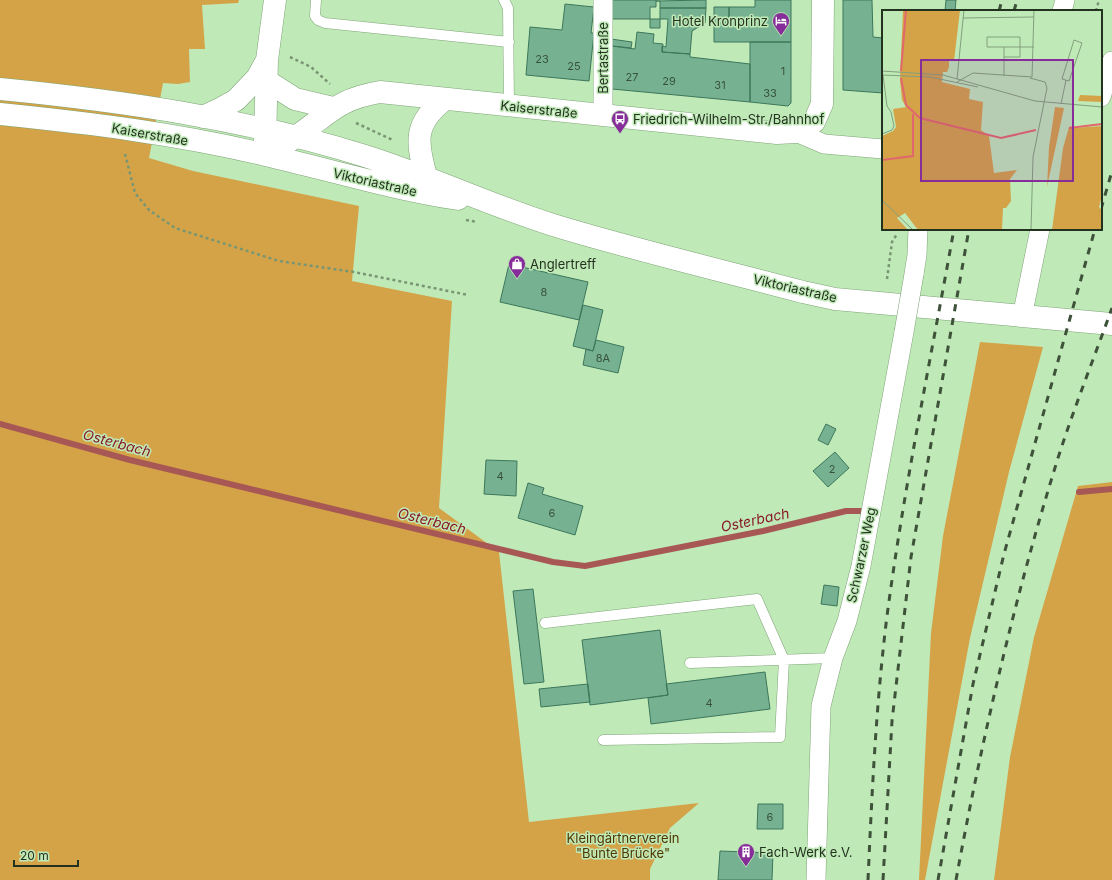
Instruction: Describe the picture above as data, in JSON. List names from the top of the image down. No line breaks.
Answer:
{"streets":{"main road":["Kaiserstraße","Viktoriastraße"],"street":["Bertastraße","Schwarzer Weg"]},"crossings":[["Bertastraße","Kaiserstraße"],["Kaiserstraße","Viktoriastraße"]],"water":["Osterbach"],"parks":["Kleingärtnerverein \"Bunte Brücke\""],"places":{"hotel":["Hotel Kronprinz"],"bus stop":["Friedrich-Wilhelm-Str./Bahnhof"],"shop":["Anglertreff"],"building":["Fach-Werk e.V."]},"house_numbers":["23","25","1","27","29","31","33","8","8A","2","4","6","4","6"],"scale_bar":"20 m"}
